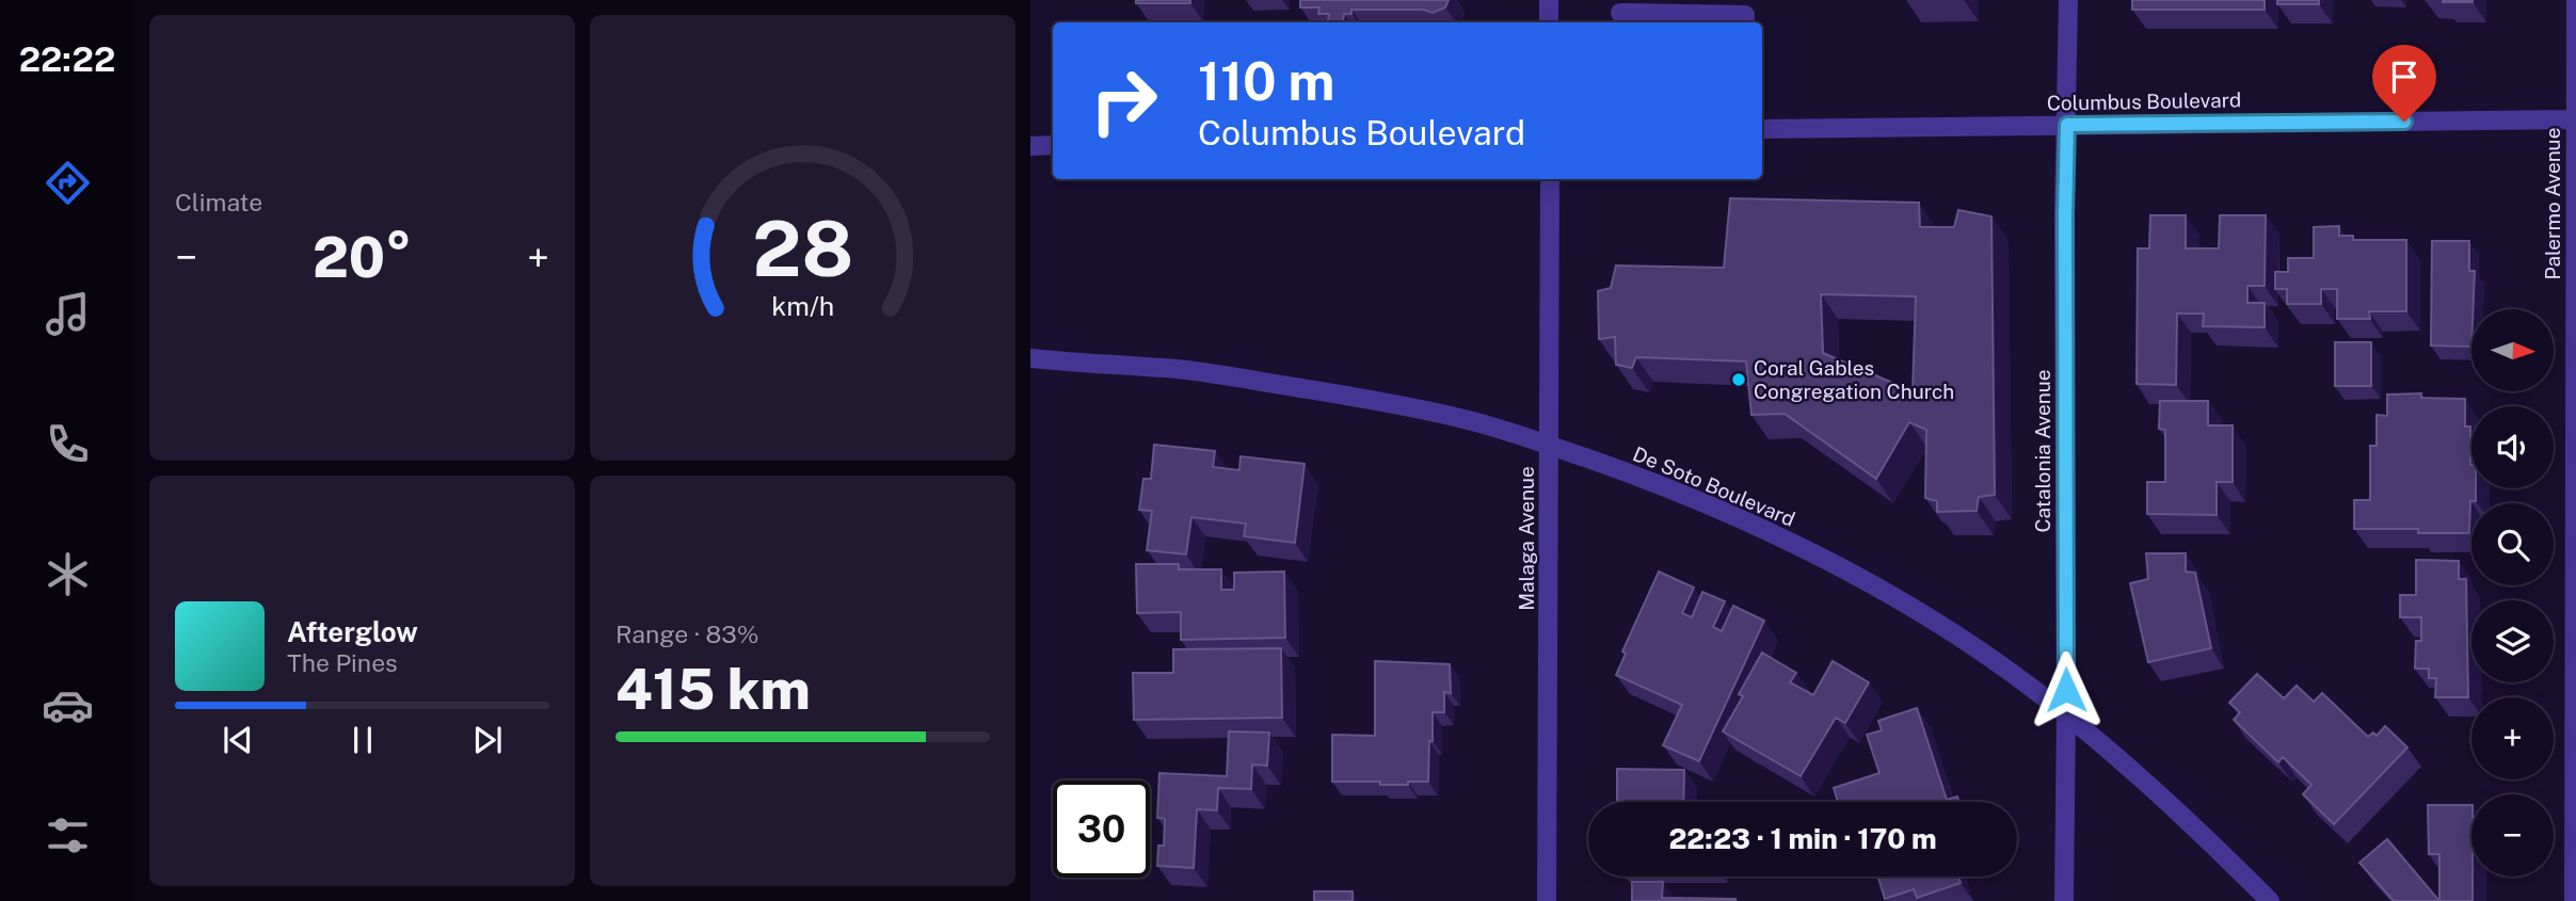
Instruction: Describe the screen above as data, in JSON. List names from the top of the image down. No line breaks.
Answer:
{"streets":{"street":["Columbus Boulevard","Palermo Avenue","Catalonia Avenue","De Soto Boulevard","Malaga Avenue"]},"crossings":[["Columbus Boulevard","Palermo Avenue"],["Columbus Boulevard","Catalonia Avenue"],["Catalonia Avenue","De Soto Boulevard"],["De Soto Boulevard","Malaga Avenue"]],"places":["Coral Gables Congregation Church"],"north":"right","page":{"tabs":"22:22","tile":["Climate",["Range · 83%","415 km"]],"turn":["110 m","Columbus Boulevard"],"heat":["−","20°","+"],"map_buttons":["+","−"],"song":["Afterglow","The Pines"],"limit":"30","trip":"22:23 · 1 min · 170 m","gauge":["28","km/h"]}}
